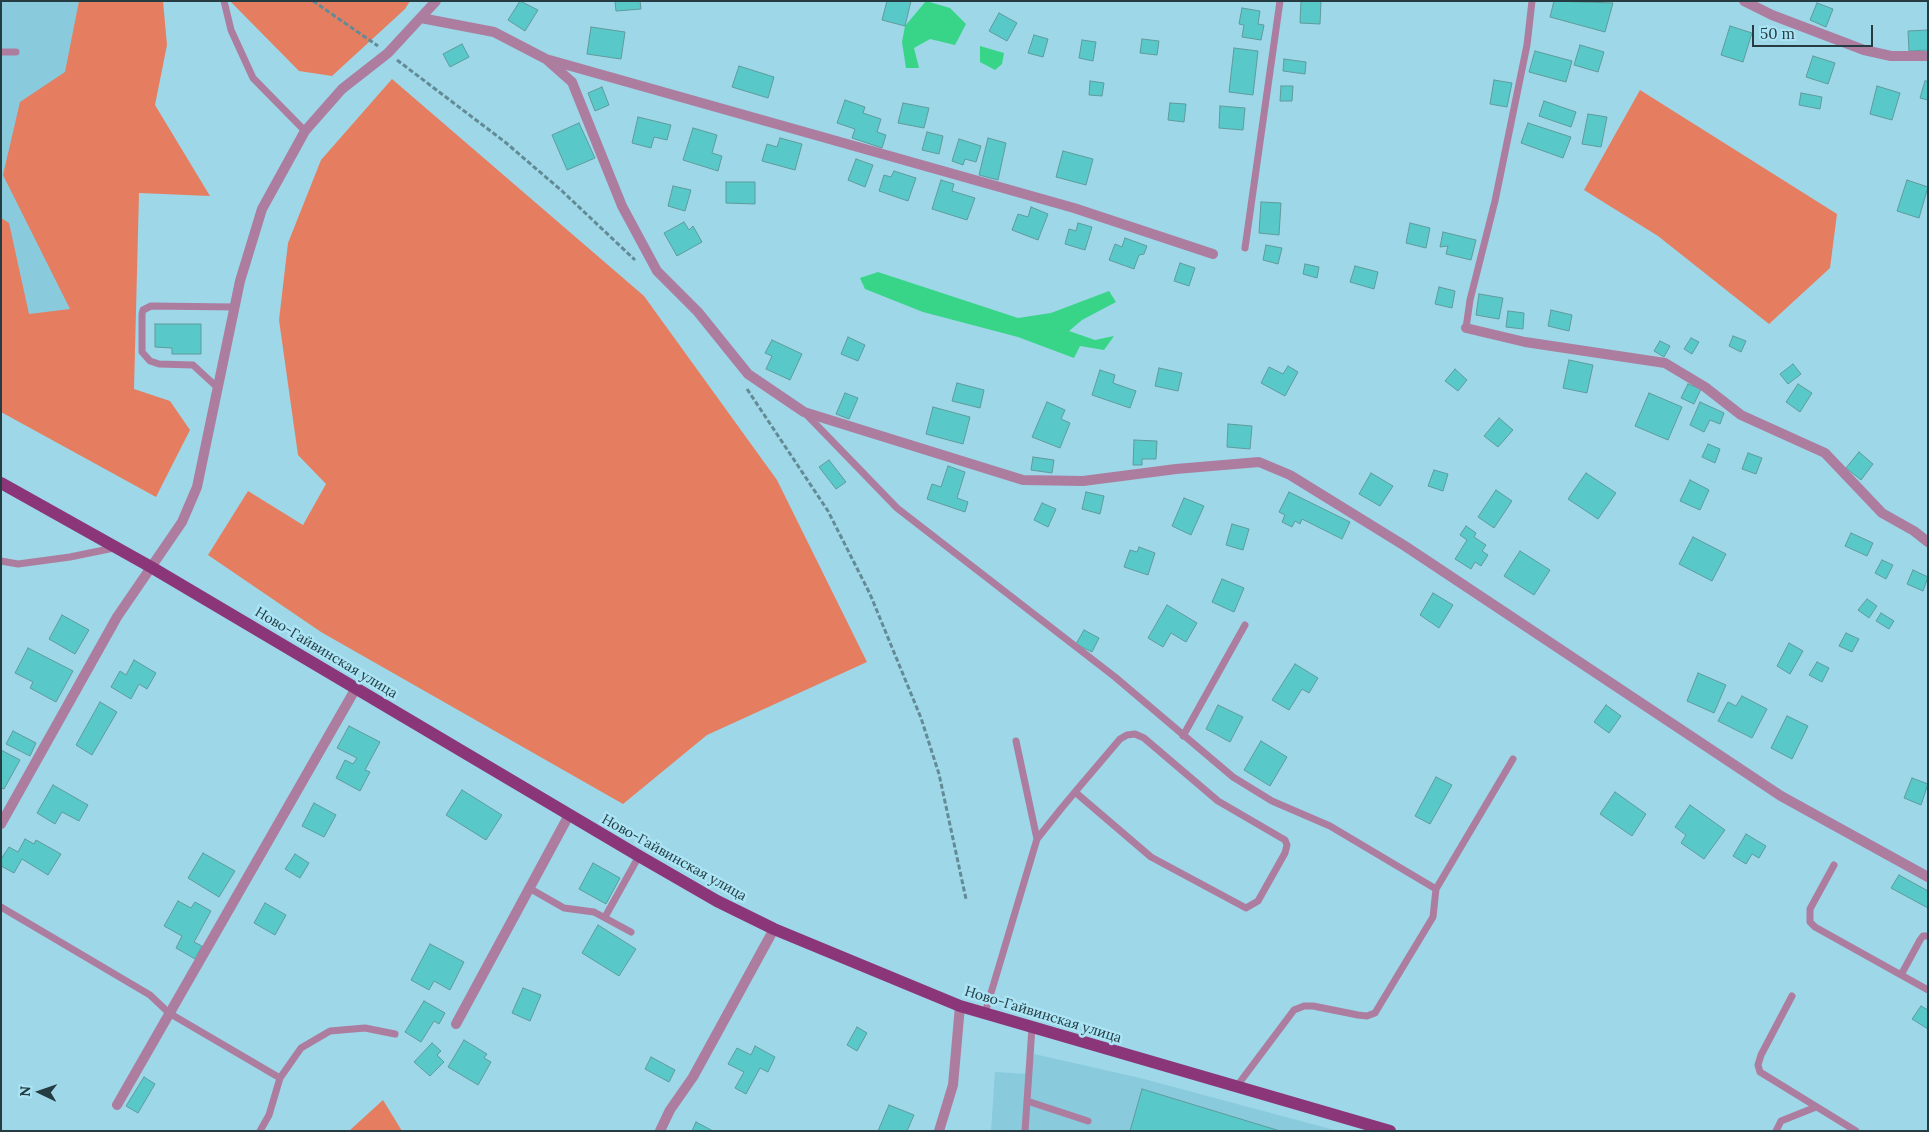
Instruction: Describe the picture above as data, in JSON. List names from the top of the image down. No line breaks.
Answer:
{"streets":{"main road":["Ново-Гайвинская улица"]},"scale_bar":"50 m","north":"left"}
